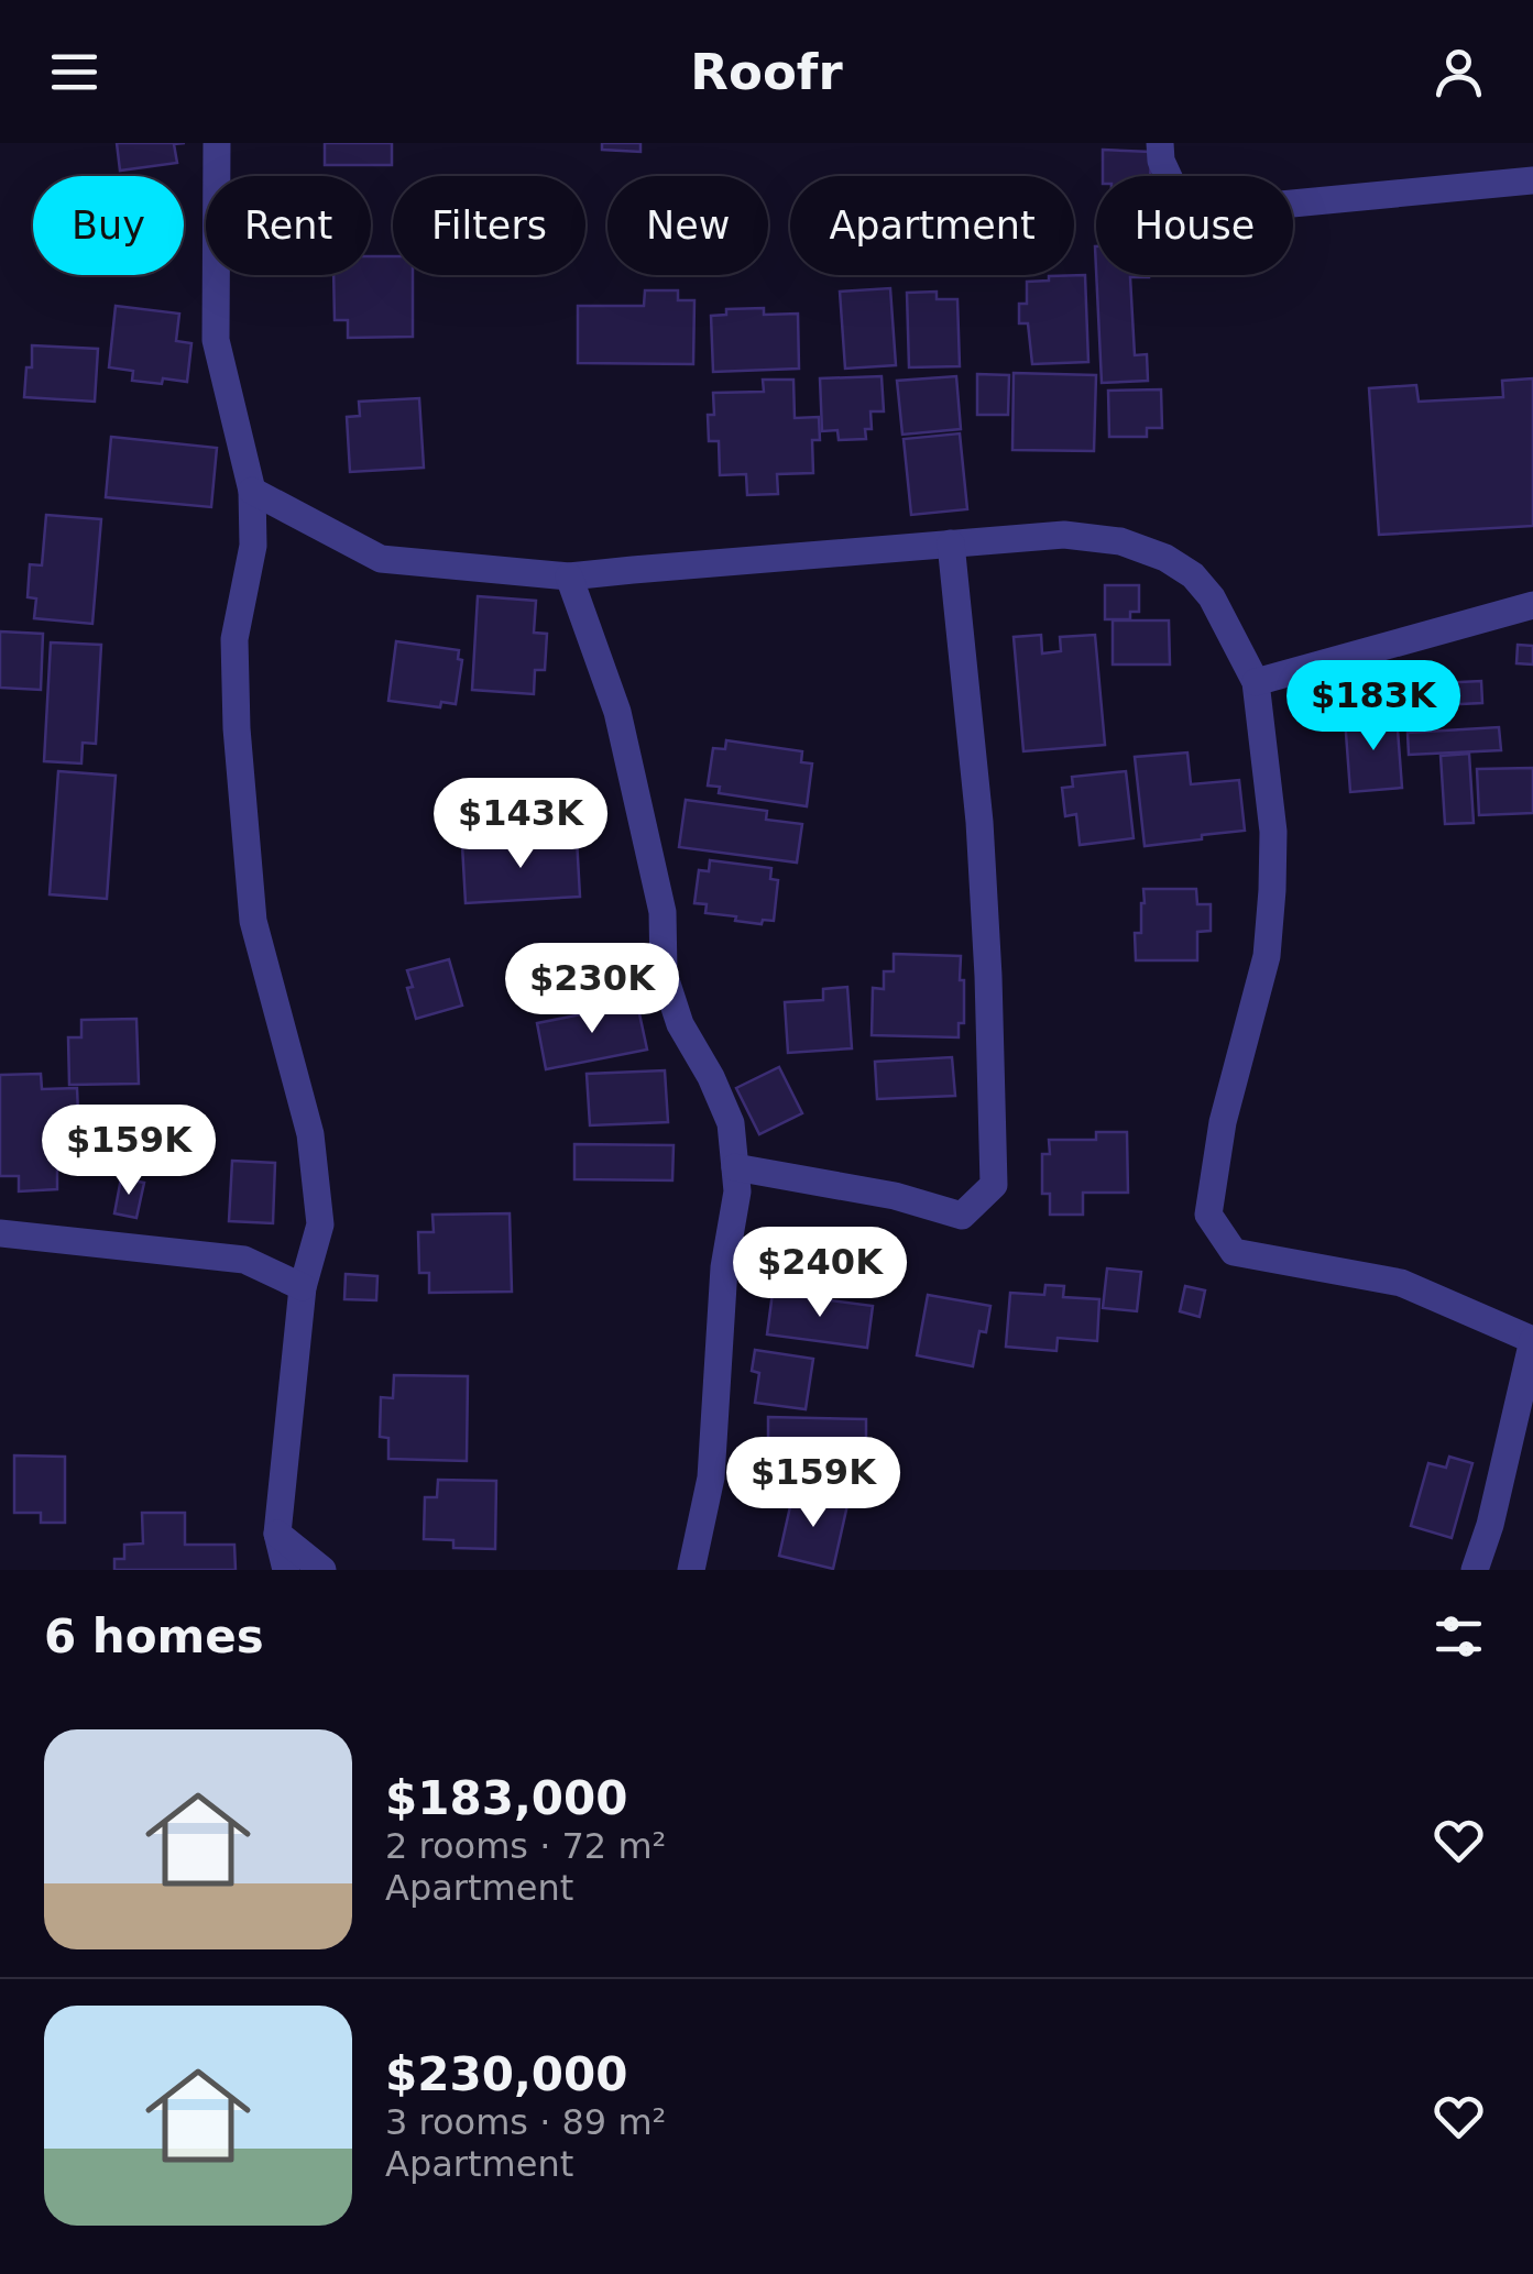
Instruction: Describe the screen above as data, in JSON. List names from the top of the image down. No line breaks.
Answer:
{"page":{"header":"Roofr","chip":["Buy","Rent","Filters","New","Apartment","House"],"price":["$183K","$143K","$230K","$159K","$240K","$159K"],"heading":"6 homes","list":[{"name":"$183,000","note":"2 rooms · 72 m² · Apartment"},{"name":"$230,000","note":"3 rooms · 89 m² · Apartment"}]}}
